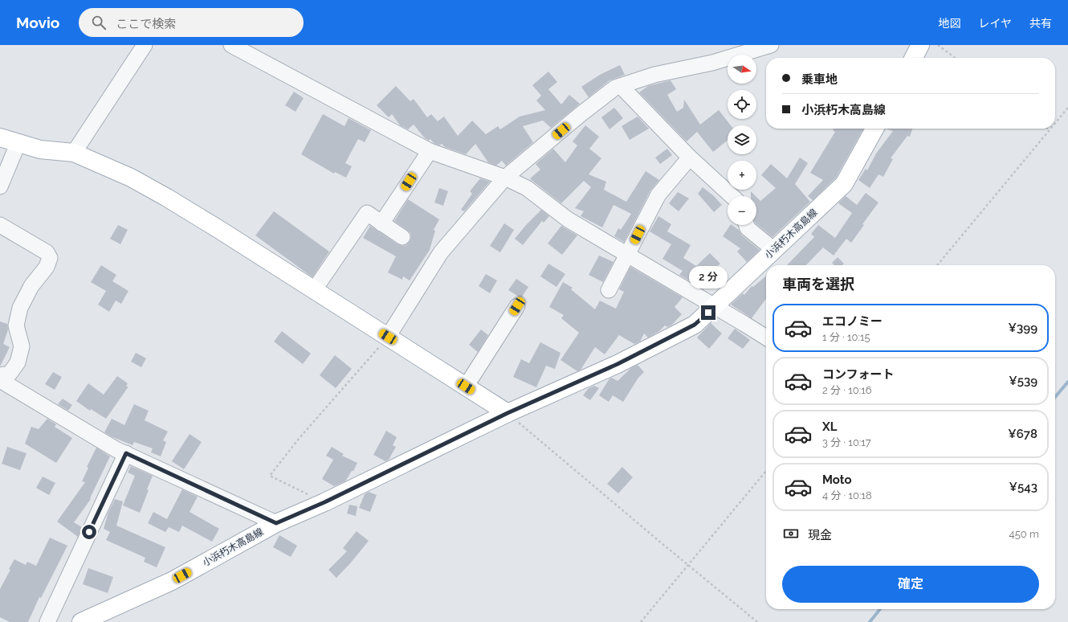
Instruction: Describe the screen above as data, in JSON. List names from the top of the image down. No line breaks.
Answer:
{"streets":{"main road":["小浜朽木高島線"]},"north":"right","page":{"header":"Movio","search":"ここで検索","nav":["地図","レイヤ","共有"],"map_buttons":["+","−"],"banner":["乗車地","小浜朽木高島線"],"heading":"車両を選択","bubble":"2 分","list":[{"name":"エコノミー","note":"1 分 · 10:15","value":"¥399"},{"name":"コンフォート","note":"2 分 · 10:16","value":"¥539"},{"name":"XL","note":"3 分 · 10:17","value":"¥678"},{"name":"Moto","note":"4 分 · 10:18","value":"¥543"}],"pay":["現金","450 m"],"buttons":"確定"}}
